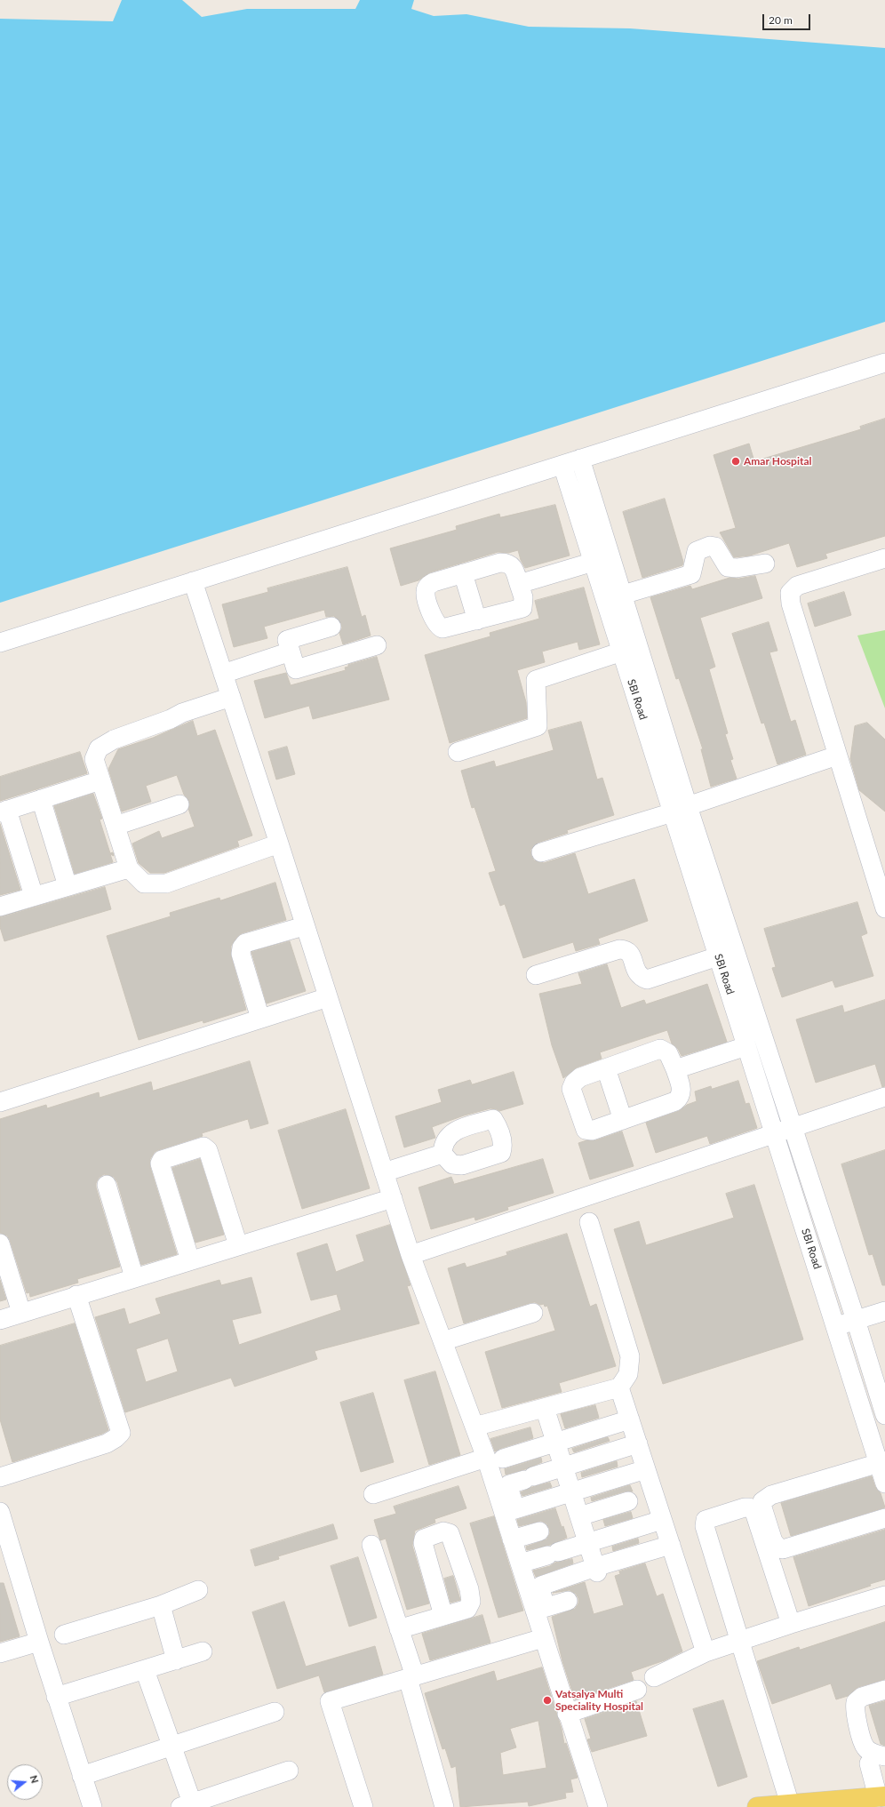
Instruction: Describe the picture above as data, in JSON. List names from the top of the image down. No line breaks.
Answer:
{"streets":{"street":["SBI Road"]},"places":["Amar Hospital","Vatsalya Multi Speciality Hospital"],"scale_bar":"20 m","north":"right"}
